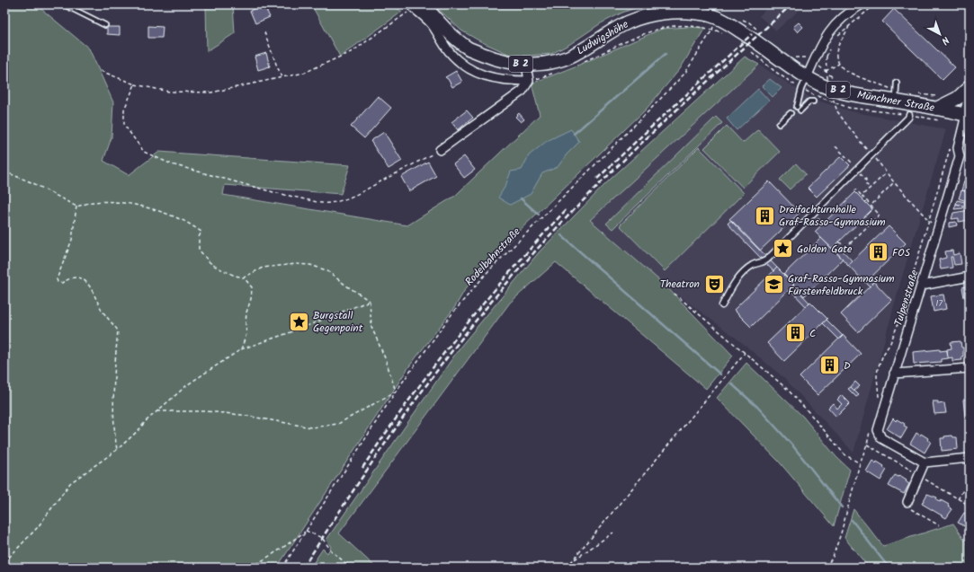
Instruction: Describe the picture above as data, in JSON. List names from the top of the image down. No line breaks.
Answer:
{"streets":{"main road":["Ludwigshöhe","B 2","Münchner Straße"],"street":["Tulpenstraße"],"path":["Rodelbahnstraße"]},"crossings":[["Ludwigshöhe","B 2"],["B 2","Münchner Straße"],["B 2","Rodelbahnstraße"],["Münchner Straße","Tulpenstraße"]],"places":{"building":["Dreifachturnhalle Graf-Rasso-Gymnasium","FOS","C","D"],"place":["Golden Gate","Burgstall Gegenpoint"],"theatre":["Theatron"],"school or university":["Graf-Rasso-Gymnasium Fürstenfeldbruck"]},"house_numbers":["17"],"north":"bottom right"}
